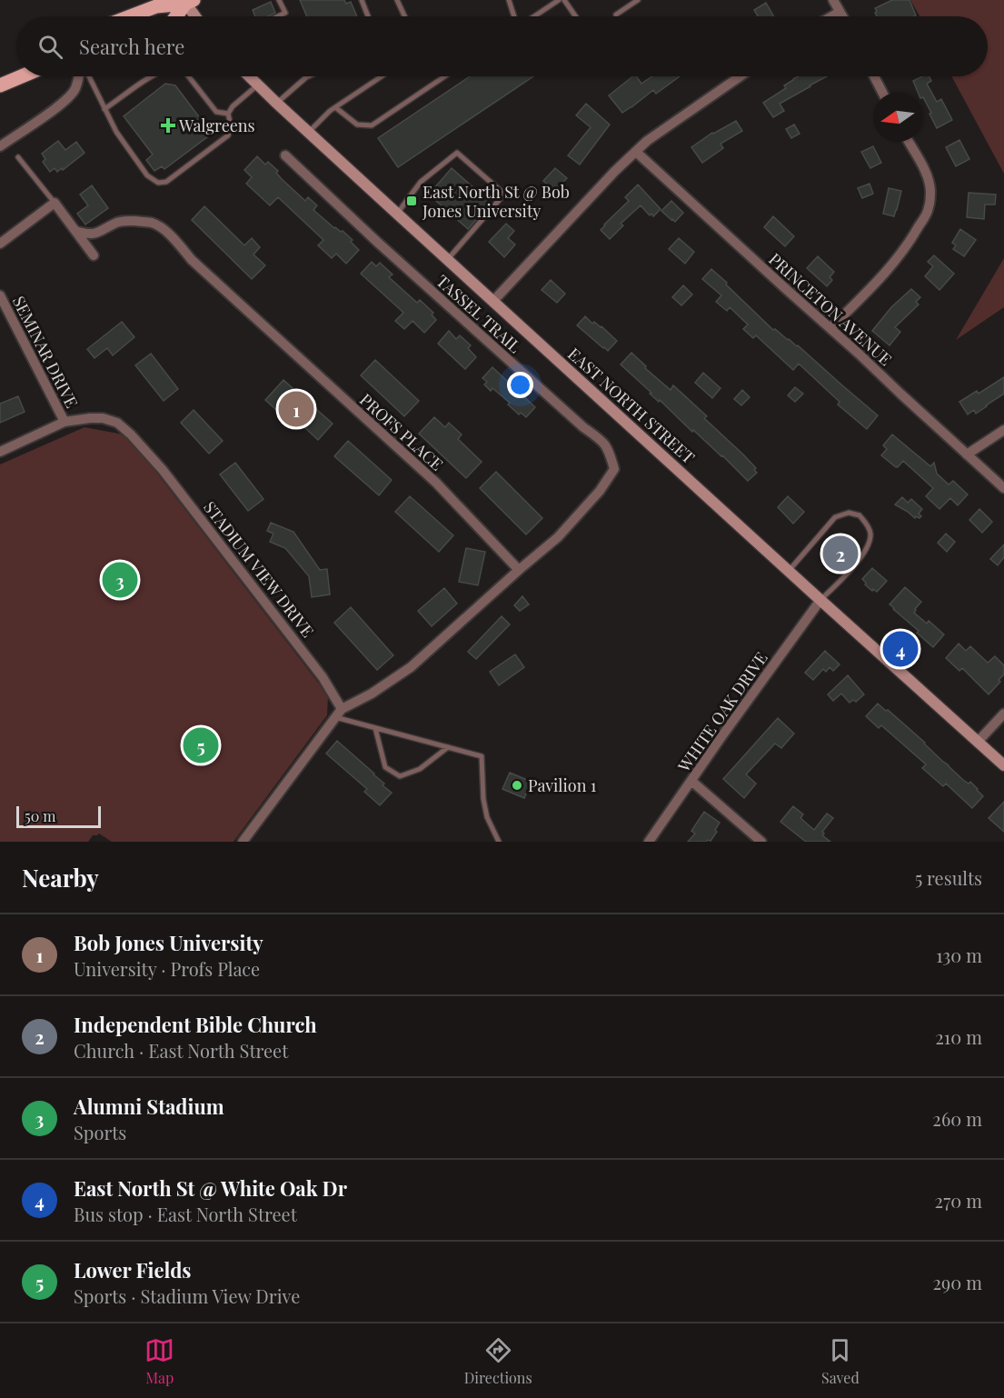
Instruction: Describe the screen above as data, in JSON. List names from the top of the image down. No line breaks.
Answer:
{"streets":{"main road":["EAST NORTH STREET"],"street":["PRINCETON AVENUE","TASSEL TRAIL","SEMINAR DRIVE","PROFS PLACE","STADIUM VIEW DRIVE","WHITE OAK DRIVE"]},"crossings":[["TASSEL TRAIL","PROFS PLACE"],["SEMINAR DRIVE","STADIUM VIEW DRIVE"],["EAST NORTH STREET","WHITE OAK DRIVE"]],"places":{"health":["Walgreens"],"transit":["East North St @ Bob Jones University"],"other":["Pavilion 1"]},"scale_bar":"50 m","north":"left","page":{"search":"Search here","pins":["1","2","3","4","5"],"scale":"50 m","heading":["Nearby","5 results"],"list":[{"mark":"1","name":"Bob Jones University","note":"University · Profs Place","value":"130 m"},{"mark":"2","name":"Independent Bible Church","note":"Church · East North Street","value":"210 m"},{"mark":"3","name":"Alumni Stadium","note":"Sports","value":"260 m"},{"mark":"4","name":"East North St @ White Oak Dr","note":"Bus stop · East North Street","value":"270 m"},{"mark":"5","name":"Lower Fields","note":"Sports · Stadium View Drive","value":"290 m"}],"nav":["Map","Directions","Saved"]}}
